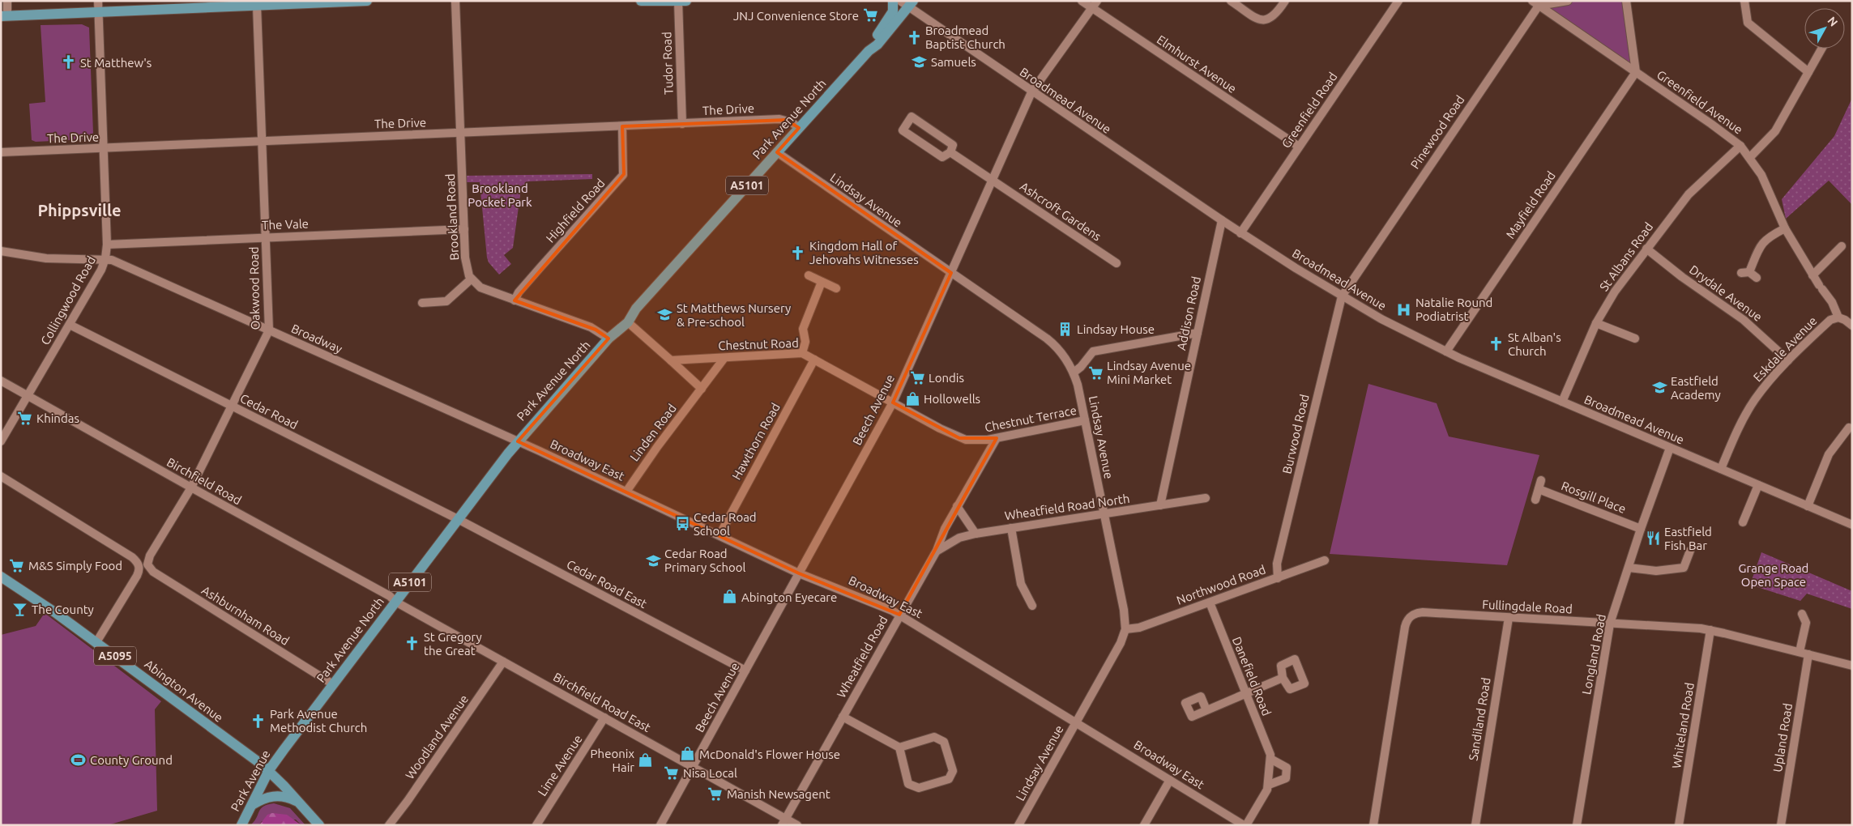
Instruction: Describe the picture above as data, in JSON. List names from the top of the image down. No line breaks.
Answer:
{"streets":{"main road":["Park Avenue North","A5101","A5095","Abington Avenue","Park Avenue"],"street":["Tudor Road","Elmhurst Avenue","Broadmead Avenue","Greenfield Avenue","The Drive","Greenfield Road","Pinewood Road","Lindsay Avenue","Mayfield Road","Highfield Road","Ashcroft Gardens","Brookland Road","The Vale","St Albans Road","Oakwood Road","Drydale Avenue","Collingwood Road","Addison Road","Broadway","Chestnut Road","Eskdale Avenue","Beech Avenue","Cedar Road","Chestnut Terrace","Linden Road","Burwood Road","Hawthorn Road","Broadway East","Birchfield Road","Rosgill Place","Wheatfield Road North","Cedar Road East","Northwood Road","Fullingdale Road","Ashburnham Road","Longland Road","Wheatfield Road","Danefield Road","Birchfield Road East","Sandiland Road","Whiteland Road","Woodland Avenue","Upland Road","Lime Avenue"]},"crossings":[["Tudor Road","The Drive"],["Elmhurst Avenue","Greenfield Road"],["Elmhurst Avenue","Beech Avenue"],["Broadmead Avenue","Greenfield Road"],["Broadmead Avenue","Park Avenue North"],["Broadmead Avenue","Pinewood Road"],["Broadmead Avenue","Mayfield Road"],["Broadmead Avenue","St Albans Road"],["Broadmead Avenue","Addison Road"],["Broadmead Avenue","Eskdale Avenue"],["Broadmead Avenue","Beech Avenue"],["Broadmead Avenue","Burwood Road"],["Broadmead Avenue","Longland Road"],["Greenfield Avenue","Pinewood Road"],["Greenfield Avenue","Mayfield Road"],["Greenfield Avenue","St Albans Road"],["Greenfield Avenue","Eskdale Avenue"],["The Drive","Park Avenue North"],["The Drive","Highfield Road"],["The Drive","Brookland Road"],["The Drive","Oakwood Road"],["The Drive","Collingwood Road"],["Park Avenue North","A5101"],["Park Avenue North","Lindsay Avenue"],["Park Avenue North","Broadway"],["Park Avenue North","Cedar Road"],["Park Avenue North","Broadway East"],["Park Avenue North","Birchfield Road"],["Park Avenue North","Cedar Road East"],["Park Avenue North","Ashburnham Road"],["Park Avenue North","A5095"],["Park Avenue North","Birchfield Road East"],["Park Avenue North","Park Avenue"],["Pinewood Road","Burwood Road"],["A5101","A5095"],["A5101","Abington Avenue"],["A5101","Park Avenue"],["Lindsay Avenue","Beech Avenue"],["Lindsay Avenue","Chestnut Terrace"],["Lindsay Avenue","Broadway East"],["Lindsay Avenue","Wheatfield Road North"],["Lindsay Avenue","Northwood Road"],["Ashcroft Gardens","Beech Avenue"],["Brookland Road","The Vale"],["The Vale","Oakwood Road"],["The Vale","Collingwood Road"],["St Albans Road","Drydale Avenue"],["Oakwood Road","Broadway"],["Oakwood Road","Cedar Road"],["Oakwood Road","Birchfield Road"],["Oakwood Road","Ashburnham Road"],["Drydale Avenue","Eskdale Avenue"],["Collingwood Road","Broadway"],["Collingwood Road","Cedar Road"],["Collingwood Road","Birchfield Road"],["Addison Road","Wheatfield Road North"],["Broadway","Broadway East"],["Chestnut Road","Beech Avenue"],["Chestnut Road","Chestnut Terrace"],["Chestnut Road","Linden Road"],["Chestnut Road","Hawthorn Road"],["Beech Avenue","Chestnut Terrace"],["Beech Avenue","Broadway East"],["Beech Avenue","Cedar Road East"],["Beech Avenue","Birchfield Road East"],["Cedar Road","Cedar Road East"],["Chestnut Terrace","Wheatfield Road"],["Linden Road","Broadway East"],["Burwood Road","Northwood Road"],["Hawthorn Road","Broadway East"],["Broadway East","Wheatfield Road"],["Broadway East","Danefield Road"],["Birchfield Road","Birchfield Road East"],["Rosgill Place","Longland Road"],["Wheatfield Road North","Wheatfield Road"],["Northwood Road","Danefield Road"],["Fullingdale Road","Longland Road"],["Fullingdale Road","Sandiland Road"],["Fullingdale Road","Whiteland Road"],["Fullingdale Road","Upland Road"],["A5095","Abington Avenue"],["A5095","Park Avenue"],["Wheatfield Road","Birchfield Road East"],["Abington Avenue","Park Avenue"],["Birchfield Road East","Woodland Avenue"],["Birchfield Road East","Lime Avenue"]],"districts":["Phippsville"],"parks":["Brookland Pocket Park","Grange Road Open Space"],"places":{"supermarket":["JNJ Convenience Store","Lindsay Avenue Mini Market","Londis","Khindas","M&S Simply Food","Nisa Local","Manish Newsagent"],"church":["Broadmead Baptist Church","St Matthew's","Kingdom Hall of Jehovahs Witnesses","St Alban's Church","St Gregory the Great","Park Avenue Methodist Church"],"school or university":["Samuels","St Matthews Nursery & Pre-school","Eastfield Academy","Cedar Road Primary School"],"hospital":["Natalie Round Podiatrist"],"building":["Lindsay House"],"shop":["Hollowells","Abington Eyecare","McDonald's Flower House","Pheonix Hair"],"bus stop":["Cedar Road School"],"restaurant":["Eastfield Fish Bar"],"bar":["The County"],"sports":["County Ground"]},"north":"top right"}
